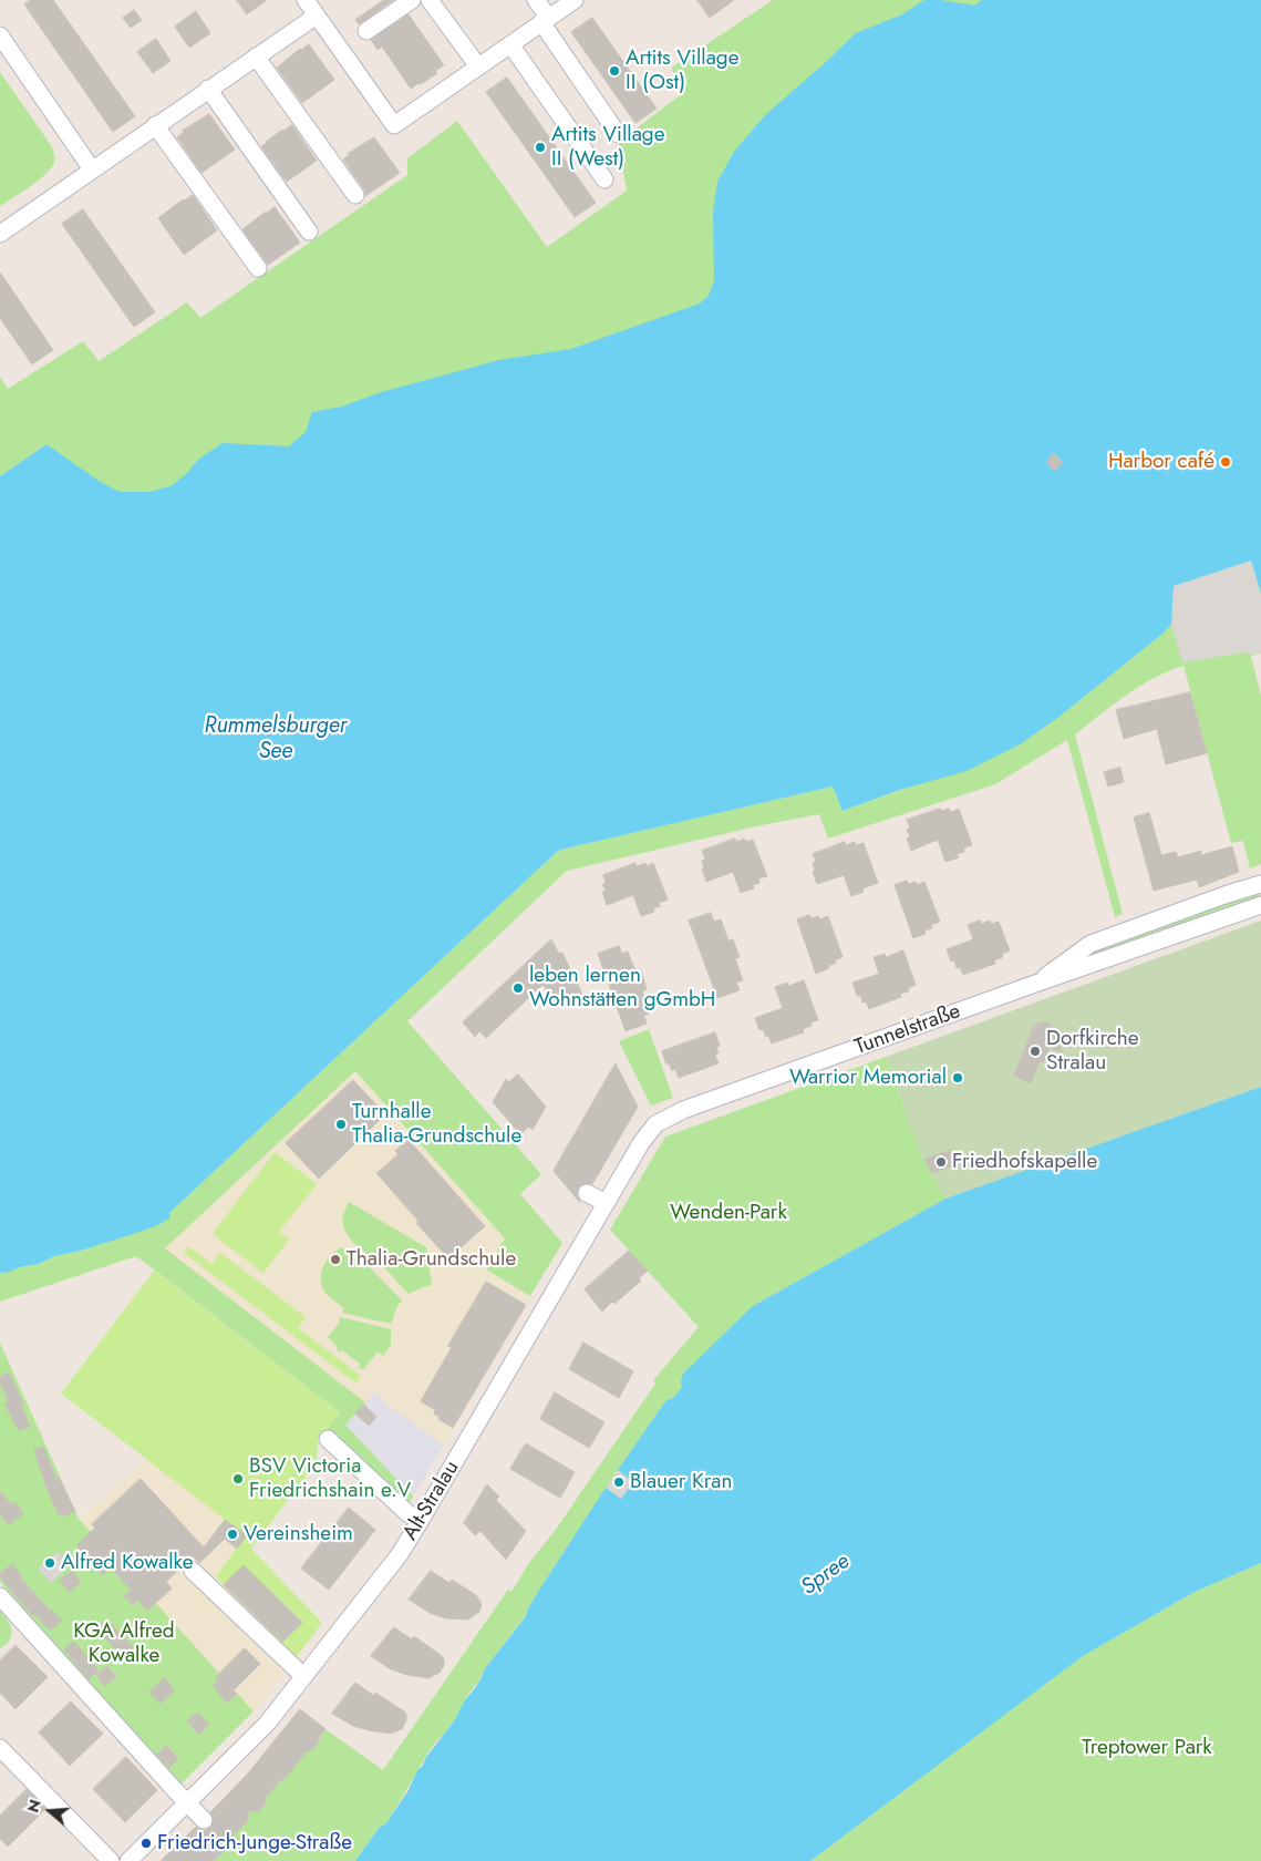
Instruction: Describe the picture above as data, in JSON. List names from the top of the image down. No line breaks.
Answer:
{"streets":{"street":["Tunnelstraße","Alt-Stralau"]},"crossings":[["Tunnelstraße","Alt-Stralau"]],"water":["Rummelsburger See","Spree"],"parks":["Wenden-Park","KGA Alfred Kowalke","Treptower Park"],"places":["Artits Village II (Ost)","Artits Village II (West)","Harbor café","leben lernen Wohnstätten gGmbH","Dorfkirche Stralau","Warrior Memorial","Turnhalle Thalia-Grundschule","Friedhofskapelle","Thalia-Grundschule","BSV Victoria Friedrichshain e.V","Blauer Kran","Vereinsheim","Alfred Kowalke","Friedrich-Junge-Straße"],"north":"left"}
